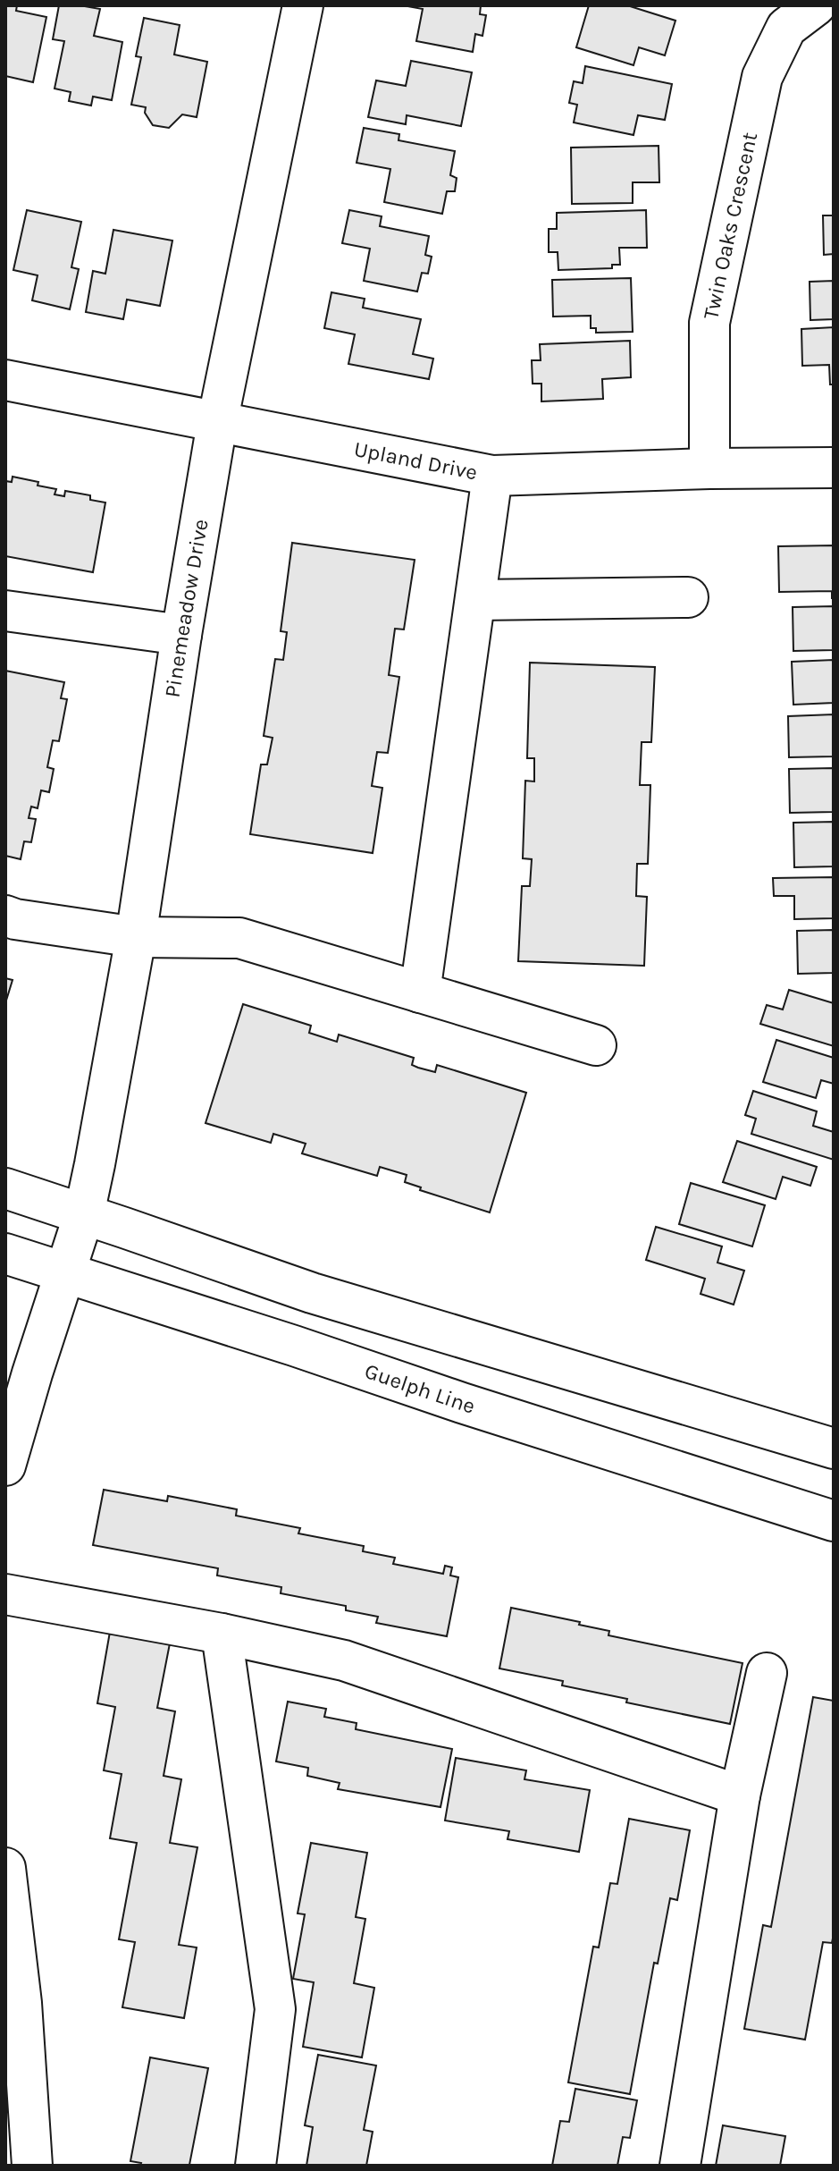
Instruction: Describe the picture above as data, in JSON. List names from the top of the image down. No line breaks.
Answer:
{"streets":{"street":["Twin Oaks Crescent","Upland Drive","Pinemeadow Drive","Guelph Line"]},"crossings":[["Twin Oaks Crescent","Upland Drive"],["Upland Drive","Pinemeadow Drive"],["Pinemeadow Drive","Guelph Line"]]}
